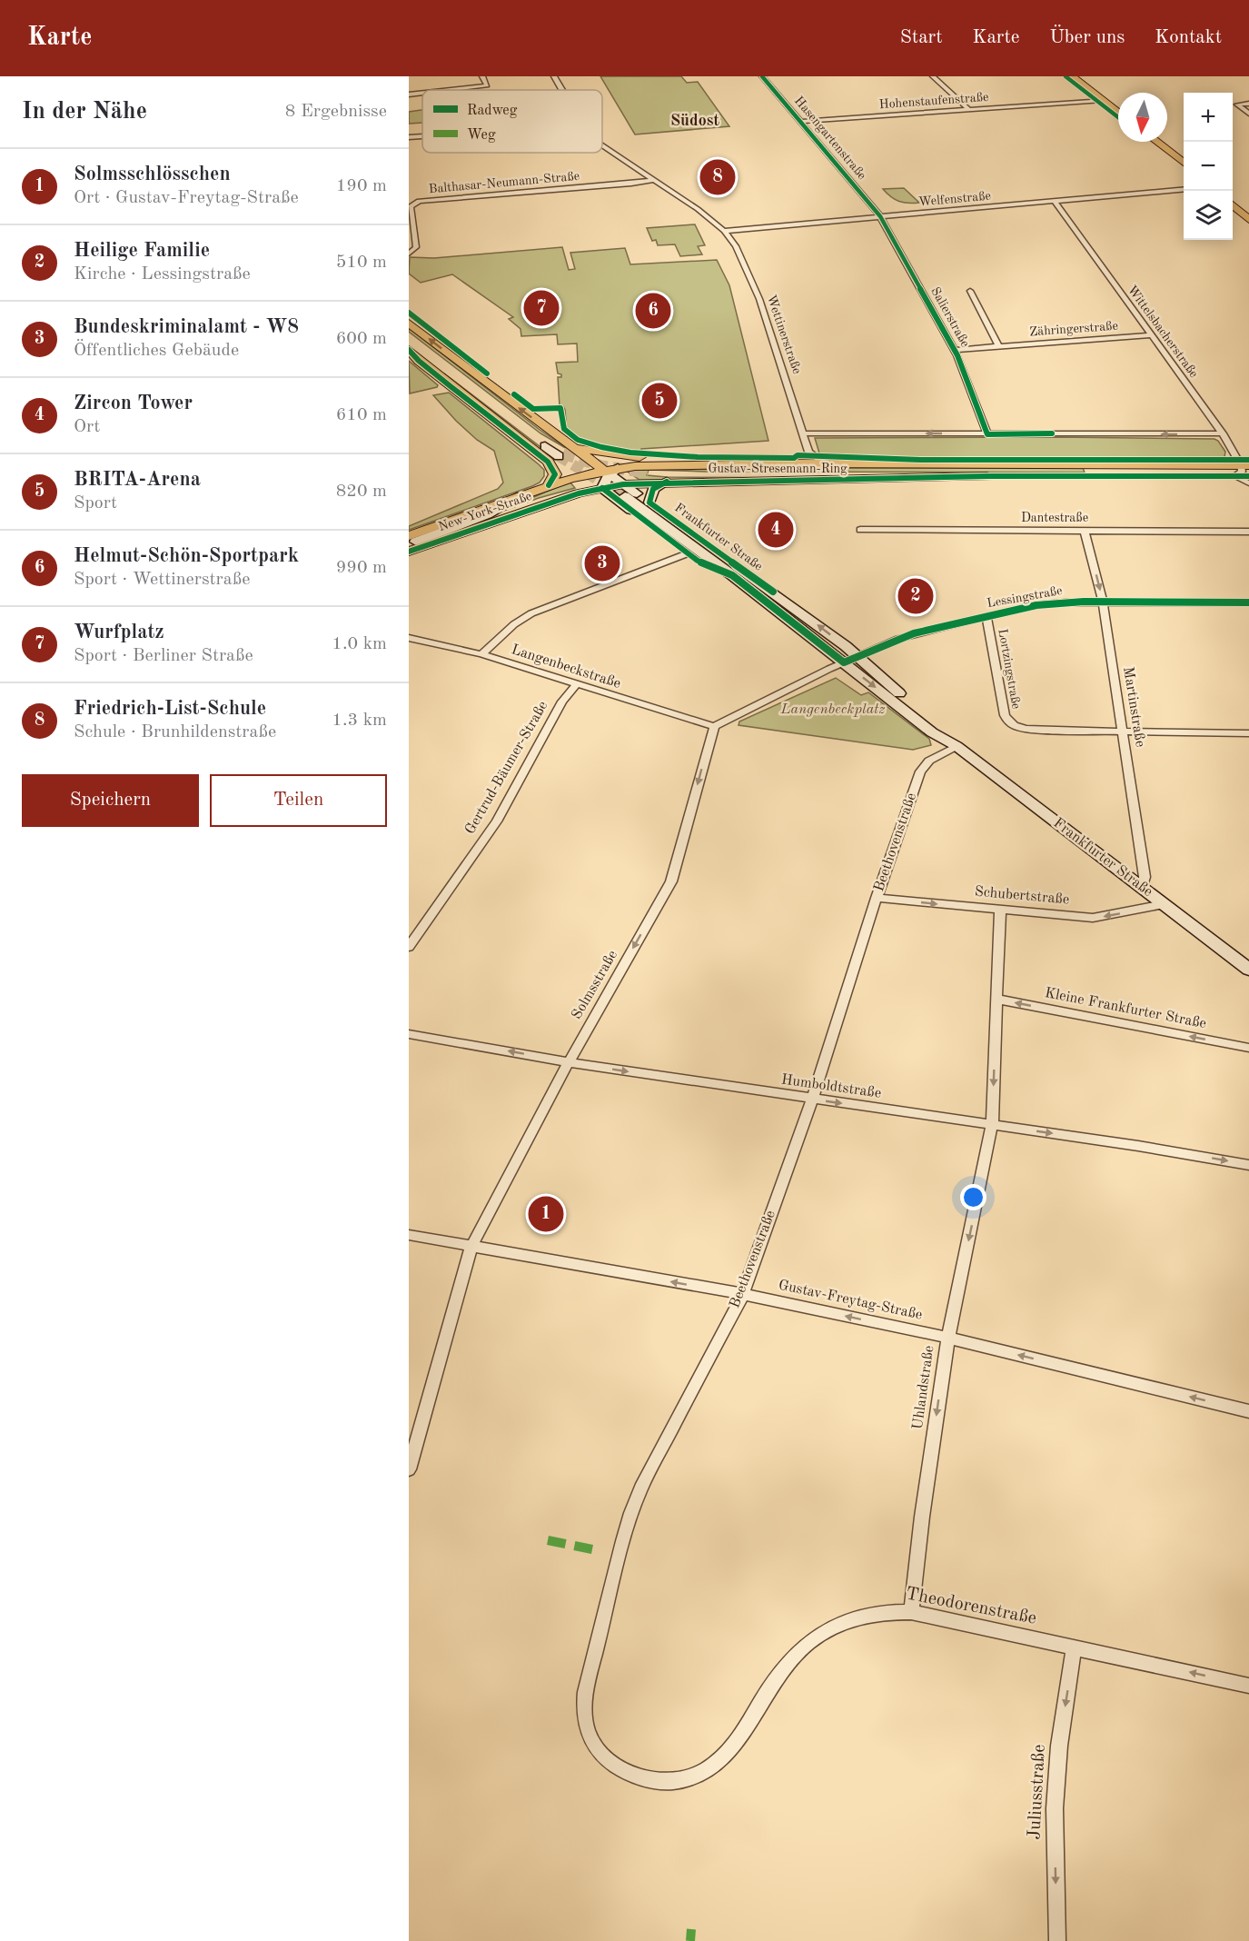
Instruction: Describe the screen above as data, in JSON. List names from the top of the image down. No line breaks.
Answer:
{"streets":{"main road":["Gustav-Stresemann-Ring","New-York-Straße","Frankfurter Straße"],"street":["Hohenstaufenstraße","Hasengartenstraße","Balthasar-Neumann-Straße","Welfenstraße","Salierstraße","Zähringerstraße","Wittelsbacherstraße","Wettinerstraße","Dantestraße","Lessingstraße","Langenbeckstraße","Lortzingstraße","Martinstraße","Gertrud-Bäumer-Straße","Beethovenstraße","Schubertstraße","Solmsstraße","Kleine Frankfurter Straße","Humboldtstraße","Gustav-Freytag-Straße","Uhlandstraße","Theodorenstraße","Juliusstraße"]},"crossings":[["Hohenstaufenstraße","Hasengartenstraße"],["Hasengartenstraße","Welfenstraße"],["Hasengartenstraße","Salierstraße"],["Balthasar-Neumann-Straße","Wettinerstraße"],["Welfenstraße","Salierstraße"],["Welfenstraße","Wittelsbacherstraße"],["Welfenstraße","Wettinerstraße"],["Salierstraße","Zähringerstraße"],["Zähringerstraße","Wittelsbacherstraße"],["Wittelsbacherstraße","Gustav-Stresemann-Ring"],["Gustav-Stresemann-Ring","New-York-Straße"],["Gustav-Stresemann-Ring","Frankfurter Straße"],["Dantestraße","Martinstraße"],["Frankfurter Straße","Lessingstraße"],["Frankfurter Straße","Martinstraße"],["Frankfurter Straße","Beethovenstraße"],["Frankfurter Straße","Schubertstraße"],["Lessingstraße","Lortzingstraße"],["Lessingstraße","Martinstraße"],["Langenbeckstraße","Gertrud-Bäumer-Straße"],["Langenbeckstraße","Solmsstraße"],["Lortzingstraße","Martinstraße"],["Beethovenstraße","Schubertstraße"],["Beethovenstraße","Humboldtstraße"],["Beethovenstraße","Gustav-Freytag-Straße"],["Beethovenstraße","Theodorenstraße"],["Schubertstraße","Uhlandstraße"],["Solmsstraße","Humboldtstraße"],["Solmsstraße","Gustav-Freytag-Straße"],["Kleine Frankfurter Straße","Uhlandstraße"],["Humboldtstraße","Uhlandstraße"],["Gustav-Freytag-Straße","Uhlandstraße"],["Uhlandstraße","Theodorenstraße"],["Theodorenstraße","Juliusstraße"]],"one_way":["Solmsstraße","Kleine Frankfurter Straße","Gustav-Freytag-Straße","Uhlandstraße","Juliusstraße"],"districts":["Südost"],"parks":["Langenbeckplatz"],"legend":["Radweg","Weg"],"north":"bottom","page":{"header":"Karte","nav":["Start","Karte","Über uns","Kontakt"],"heading":["In der Nähe","8 Ergebnisse"],"map_buttons":["+","−"],"list":[{"mark":"1","name":"Solmsschlösschen","note":"Ort · Gustav-Freytag-Straße","value":"190 m"},{"mark":"2","name":"Heilige Familie","note":"Kirche · Lessingstraße","value":"510 m"},{"mark":"3","name":"Bundeskriminalamt - W8","note":"Öffentliches Gebäude","value":"600 m"},{"mark":"4","name":"Zircon Tower","note":"Ort","value":"610 m"},{"mark":"5","name":"BRITA-Arena","note":"Sport","value":"820 m"},{"mark":"6","name":"Helmut-Schön-Sportpark","note":"Sport · Wettinerstraße","value":"990 m"},{"mark":"7","name":"Wurfplatz","note":"Sport · Berliner Straße","value":"1.0 km"},{"mark":"8","name":"Friedrich-List-Schule","note":"Schule · Brunhildenstraße","value":"1.3 km"}],"pins":["8","7","6","5","4","3","2","1"],"buttons":["Speichern","Teilen"]}}
